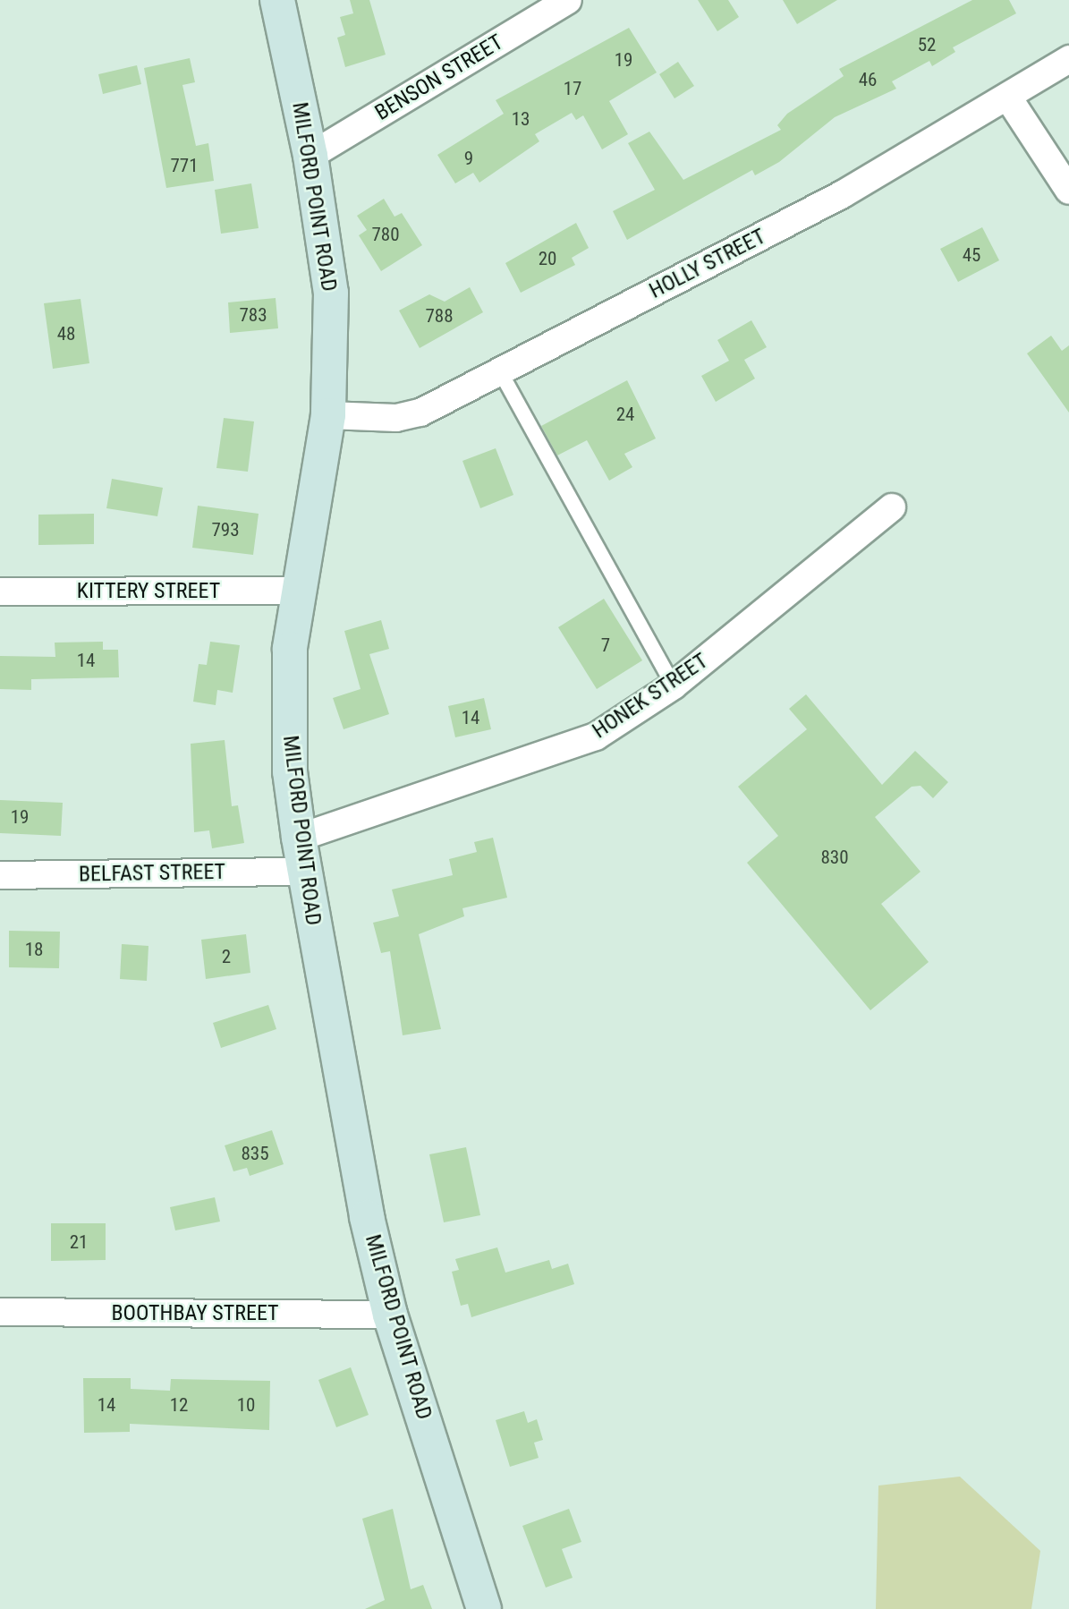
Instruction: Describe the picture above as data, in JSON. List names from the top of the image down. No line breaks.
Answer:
{"streets":{"main road":["MILFORD POINT ROAD"],"street":["BENSON STREET","HOLLY STREET","KITTERY STREET","HONEK STREET","BELFAST STREET","BOOTHBAY STREET"]},"crossings":[["BENSON STREET","MILFORD POINT ROAD"],["MILFORD POINT ROAD","HOLLY STREET"],["MILFORD POINT ROAD","KITTERY STREET"],["MILFORD POINT ROAD","HONEK STREET"],["MILFORD POINT ROAD","BELFAST STREET"],["MILFORD POINT ROAD","BOOTHBAY STREET"]],"house_numbers":["52","19","46","17","13","9","771","780","45","20","783","788","48","24","793","7","14","14","19","830","18","2","835","21","14","12","10"]}
